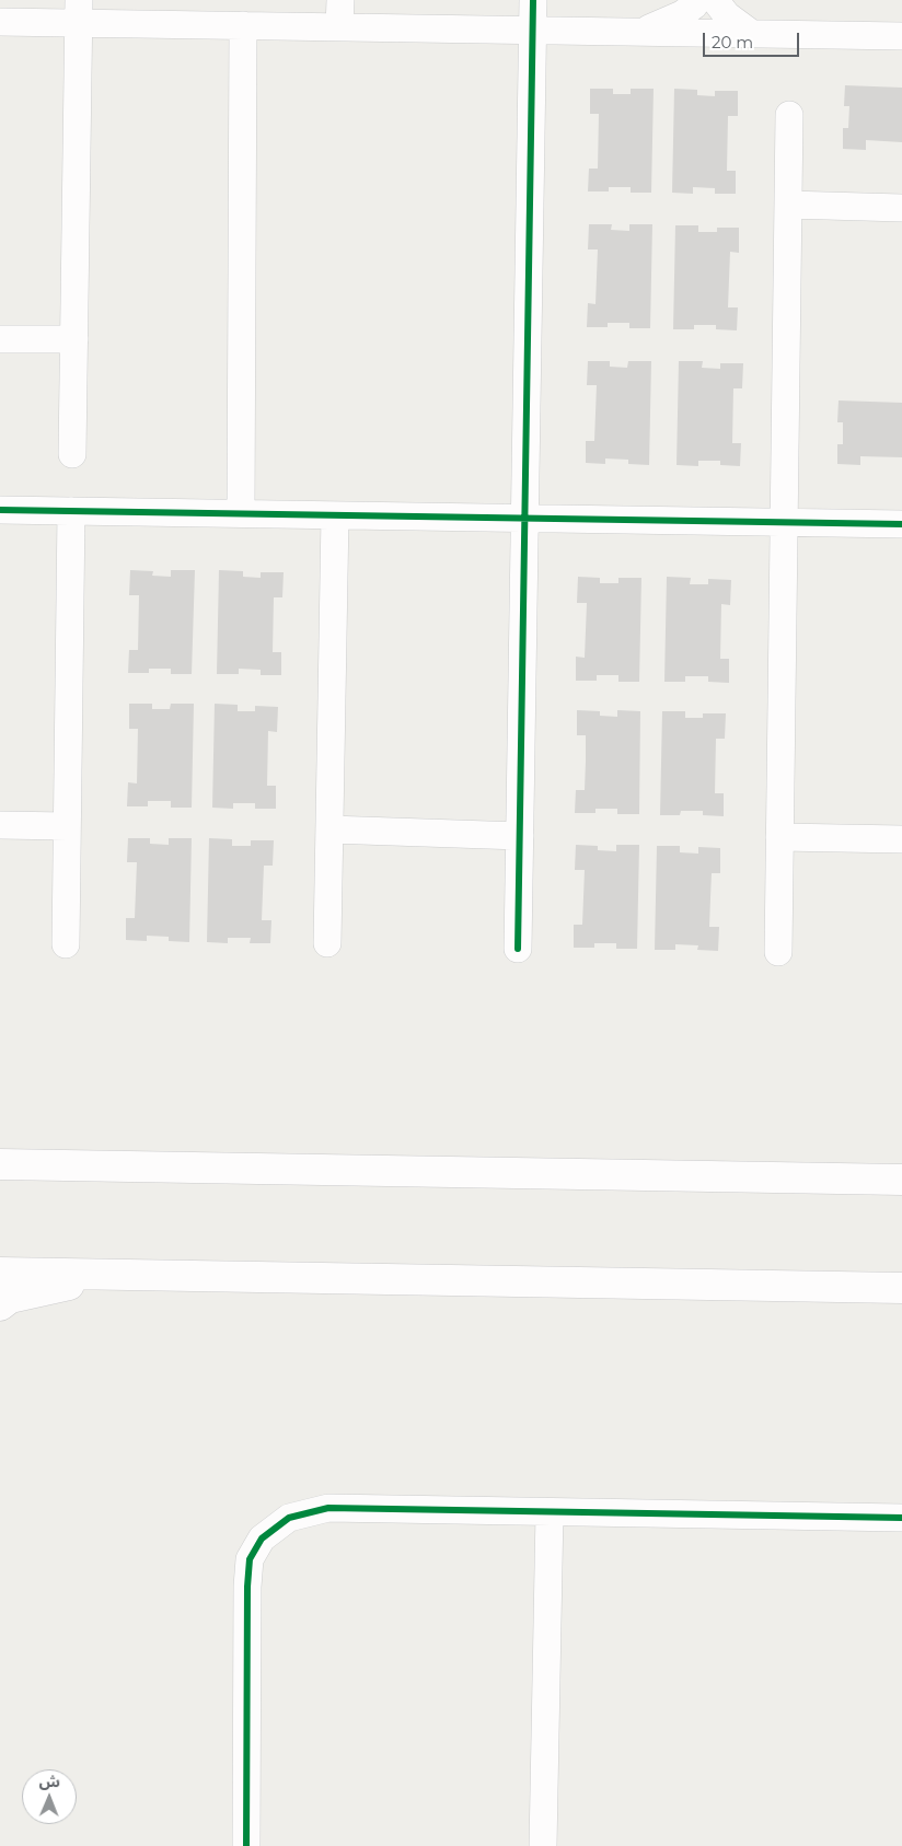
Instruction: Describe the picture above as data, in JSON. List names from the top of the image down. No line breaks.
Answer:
{"scale_bar":"20 m","north":"top"}
